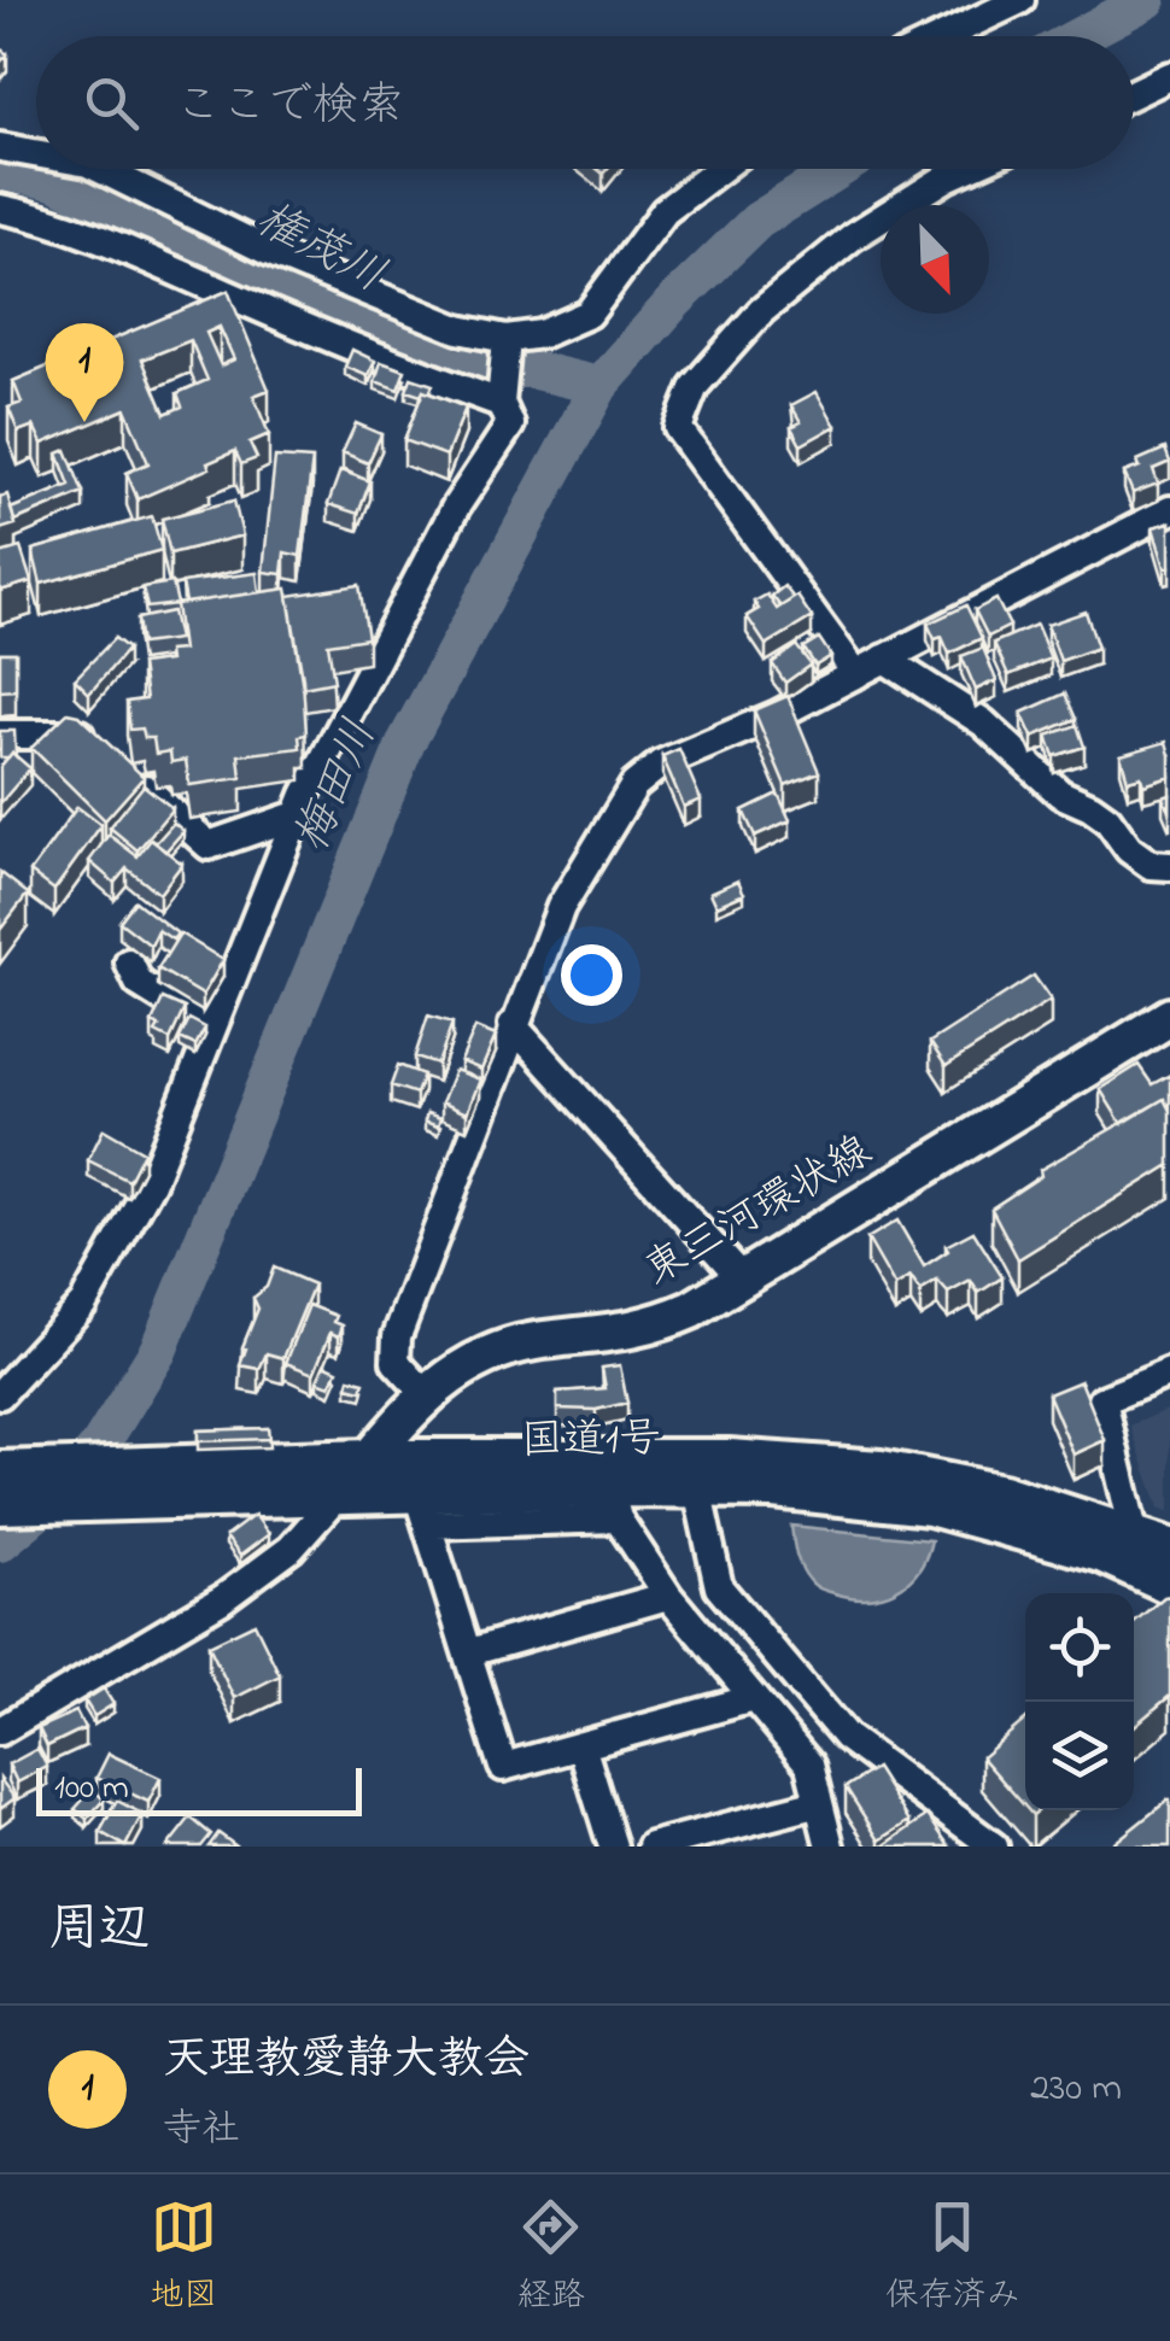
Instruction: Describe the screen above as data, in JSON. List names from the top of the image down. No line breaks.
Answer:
{"streets":{"highway":["国道1号"],"main road":["東三河環状線"]},"crossings":[["東三河環状線","国道1号"]],"water":["権茂川","梅田川"],"scale_bar":"100 m","north":"bottom right","page":{"search":"ここで検索","pins":"1","scale":"100 m","heading":"周辺","list":[{"mark":"1","name":"天理教愛静大教会","note":"寺社","value":"230 m"}],"nav":["地図","経路","保存済み"]}}
